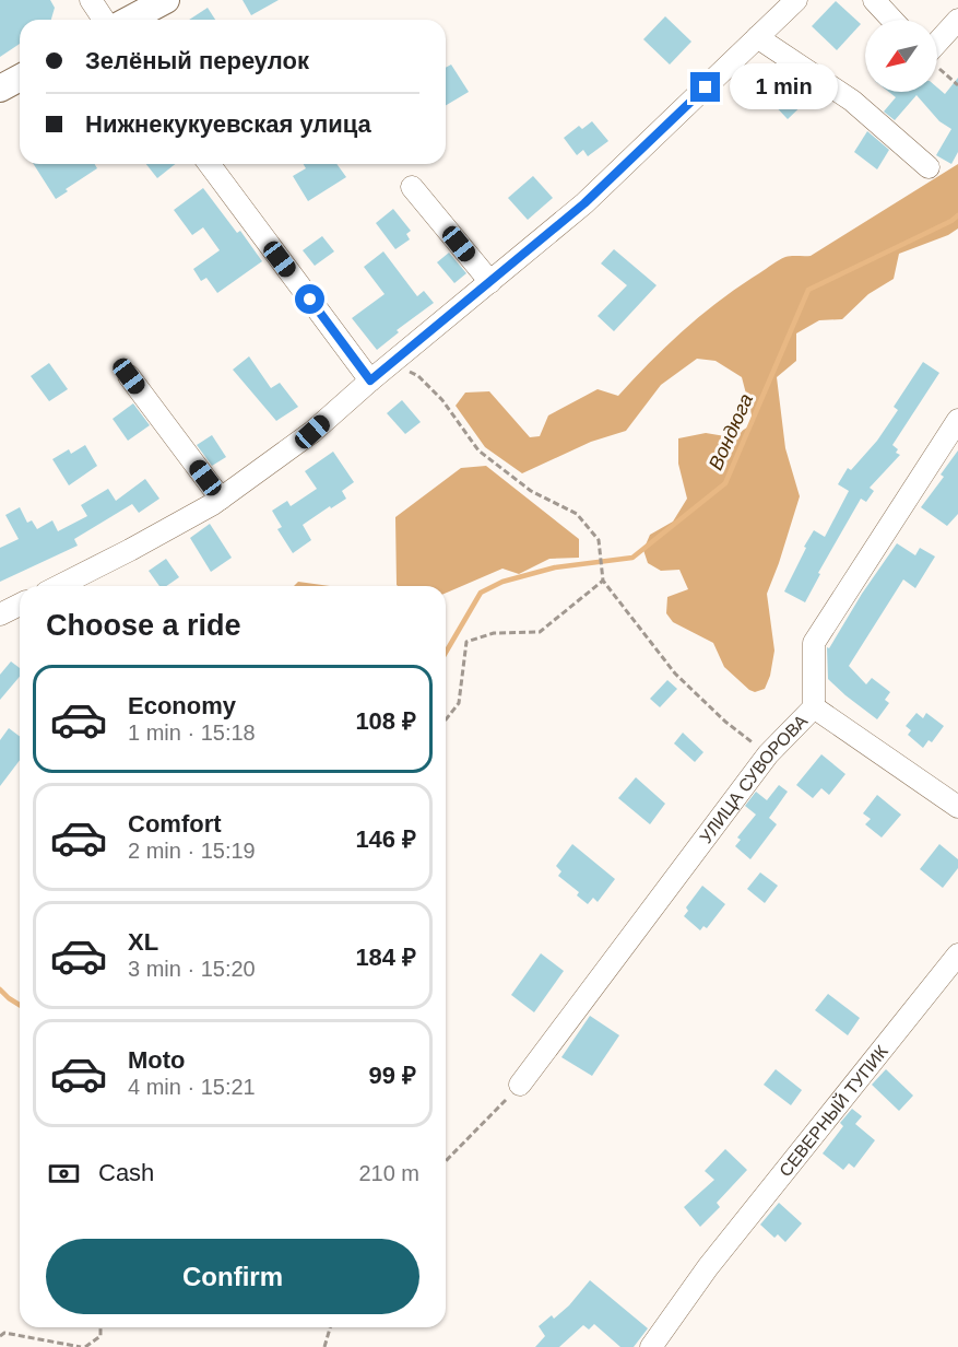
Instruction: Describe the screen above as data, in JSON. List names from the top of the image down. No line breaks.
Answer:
{"streets":{"street":["УЛИЦА СУВОРОВА","СЕВЕРНЫЙ ТУПИК"]},"water":["Вондюга"],"north":"bottom left","page":{"banner":["Зелёный переулок","Нижнекукуевская улица"],"bubble":"1 min","heading":"Choose a ride","list":[{"name":"Economy","note":"1 min · 15:18","value":"108 ₽"},{"name":"Comfort","note":"2 min · 15:19","value":"146 ₽"},{"name":"XL","note":"3 min · 15:20","value":"184 ₽"},{"name":"Moto","note":"4 min · 15:21","value":"99 ₽"}],"pay":["Cash","210 m"],"buttons":"Confirm"}}
